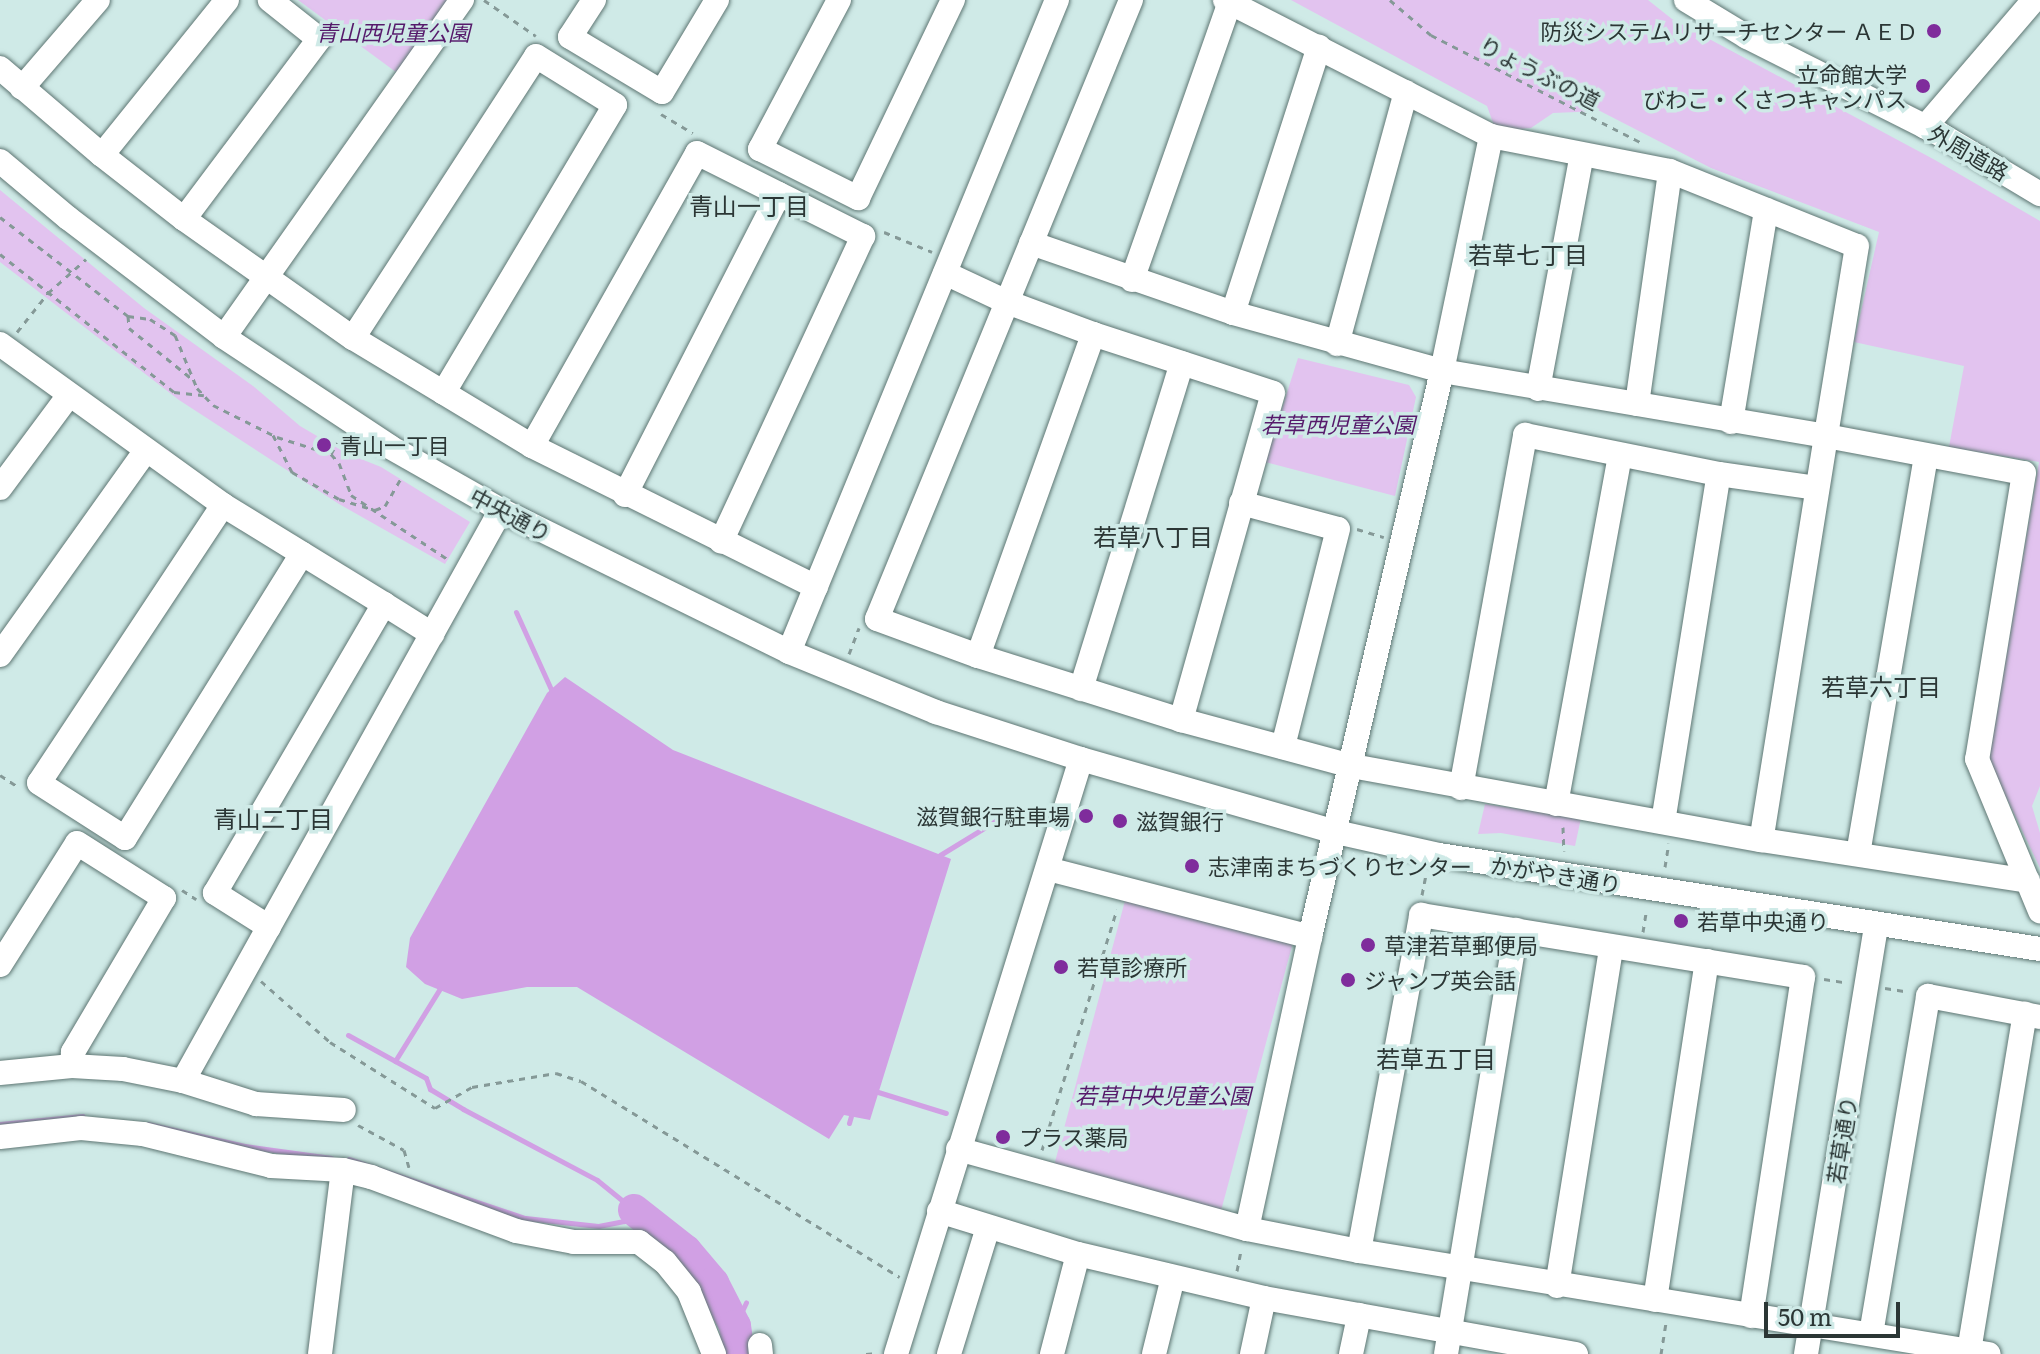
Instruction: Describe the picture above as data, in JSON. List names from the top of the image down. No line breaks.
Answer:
{"streets":{"street":["外周道路","中央通り","かがやき通り","若草通り"],"path":["りょうぶの道"]},"crossings":[["中央通り","かがやき通り"],["かがやき通り","若草通り"]],"districts":["青山一丁目","若草七丁目","若草八丁目","若草六丁目","青山二丁目","若草五丁目"],"parks":["青山西児童公園","若草西児童公園","若草中央児童公園"],"places":["防災システムリサーチセンター ＡＥＤ","立命館大学 びわこ・くさつキャンパス","青山一丁目","滋賀銀行駐車場","滋賀銀行","志津南まちづくりセンター","若草中央通り","草津若草郵便局","若草診療所","ジャンプ英会話","プラス薬局"],"scale_bar":"50 m"}
